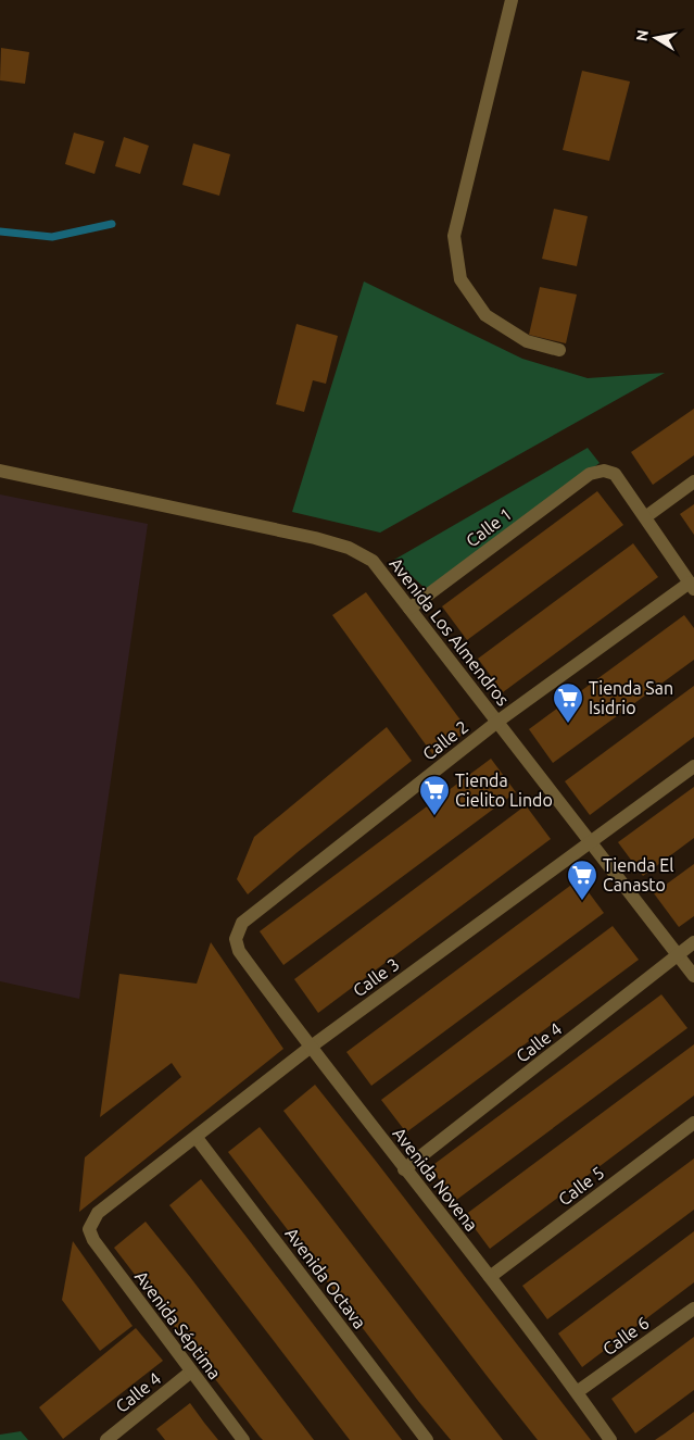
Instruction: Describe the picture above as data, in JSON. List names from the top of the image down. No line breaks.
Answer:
{"streets":{"street":["Calle 1","Avenida Los Almendros","Calle 2","Calle 3","Calle 4","Avenida Novena","Calle 5","Avenida Octava","Avenida Séptima","Calle 6"]},"crossings":[["Calle 1","Avenida Los Almendros"],["Avenida Los Almendros","Calle 2"],["Avenida Los Almendros","Calle 3"],["Avenida Los Almendros","Calle 4"],["Calle 2","Avenida Novena"],["Calle 3","Avenida Novena"],["Calle 3","Avenida Octava"],["Calle 3","Avenida Séptima"],["Calle 4","Avenida Novena"],["Calle 4","Avenida Séptima"],["Avenida Novena","Calle 5"],["Avenida Novena","Calle 6"]],"places":{"supermarket":["Tienda San Isidrio","Tienda Cielito Lindo","Tienda El Canasto"]},"north":"left"}
